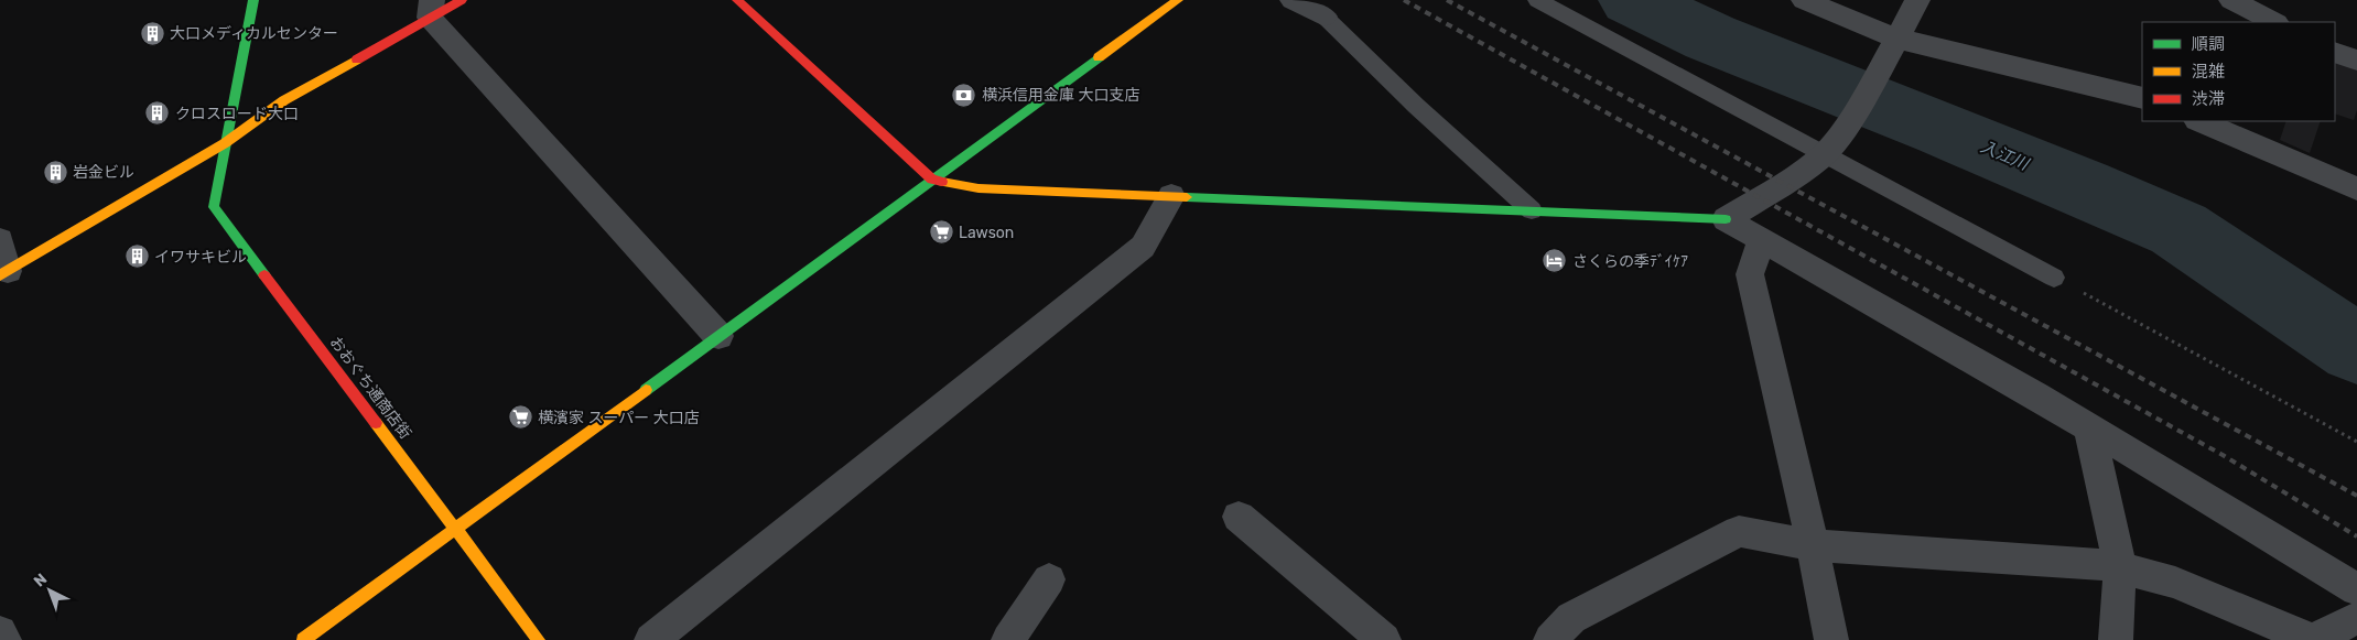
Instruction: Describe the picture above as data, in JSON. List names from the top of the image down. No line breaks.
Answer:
{"streets":{"street":["おおぐち通商店街"]},"water":["入江川"],"places":{"building":["大口メディカルセンター","クロスロード大口","岩金ビル","イワサキビル"],"bank":["横浜信用金庫 大口支店"],"supermarket":["Lawson","横濱家 スーパー 大口店"],"hotel":["さくらの季ﾃﾞｲｹｱ"]},"legend":["順調","混雑","渋滞"],"north":"top left"}
